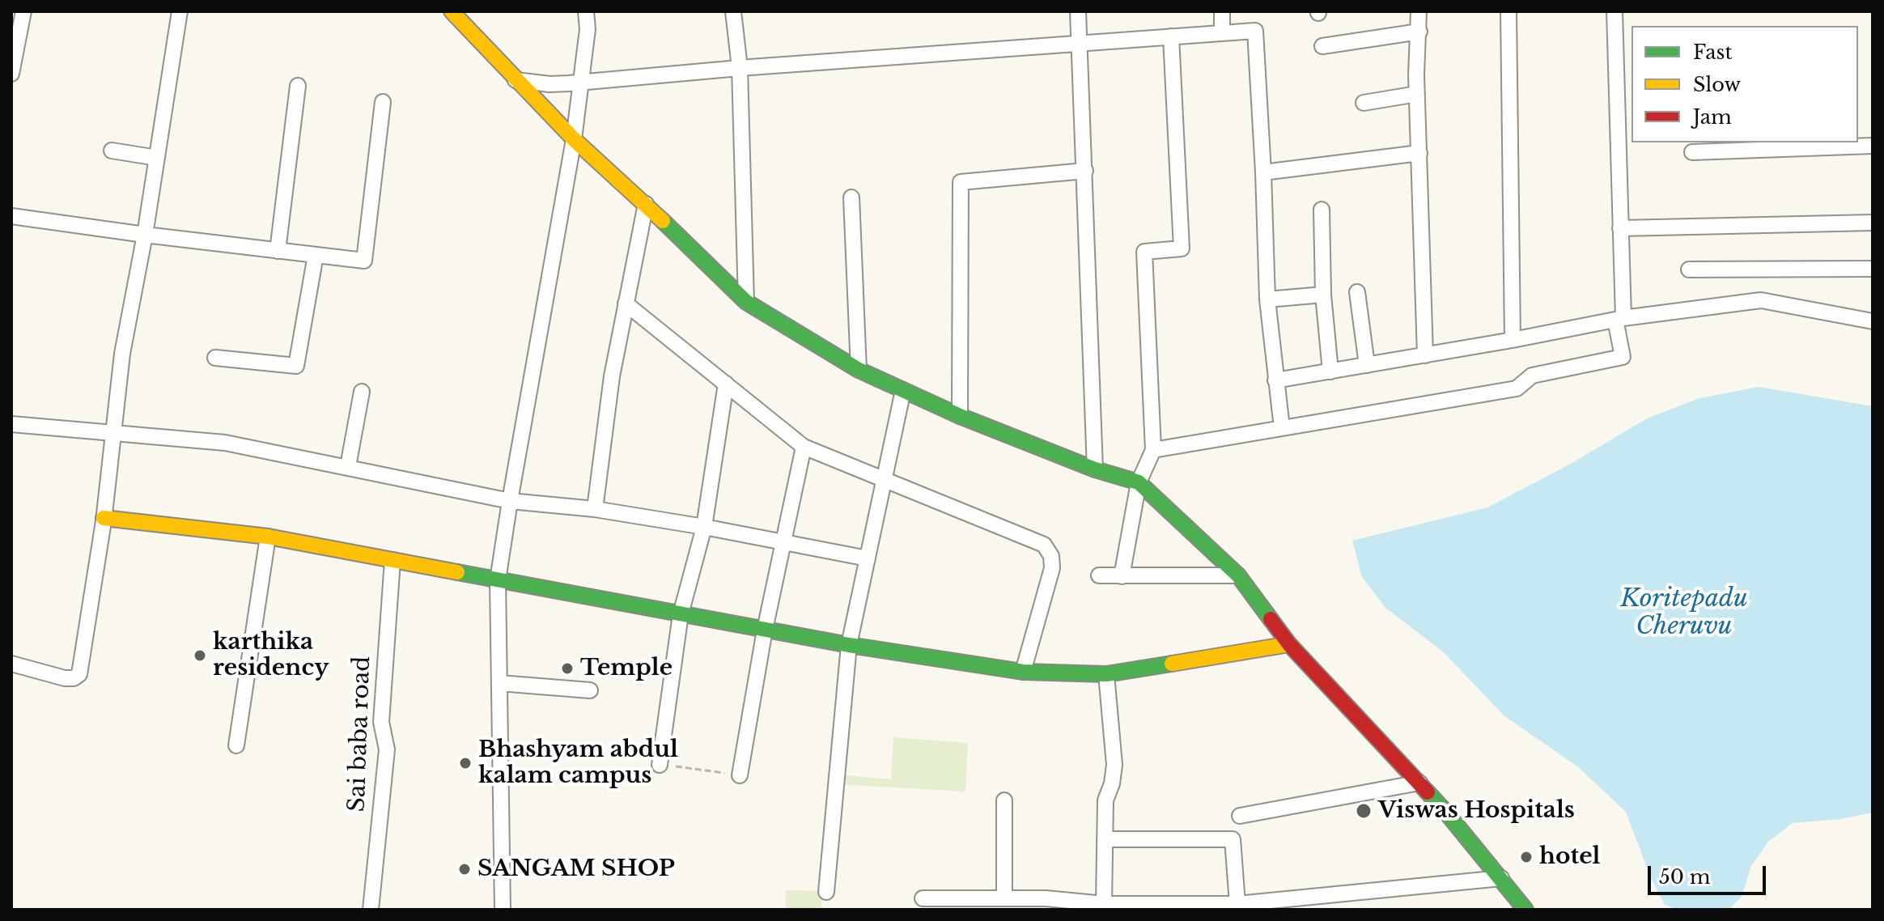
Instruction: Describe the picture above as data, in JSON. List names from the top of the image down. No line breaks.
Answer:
{"streets":{"street":["Sai baba road"]},"water":["Koritepadu Cheruvu"],"places":["karthika residency","Temple","Bhashyam abdul kalam campus","Viswas Hospitals","hotel","SANGAM SHOP"],"legend":["Fast","Slow","Jam"],"scale_bar":"50 m"}
